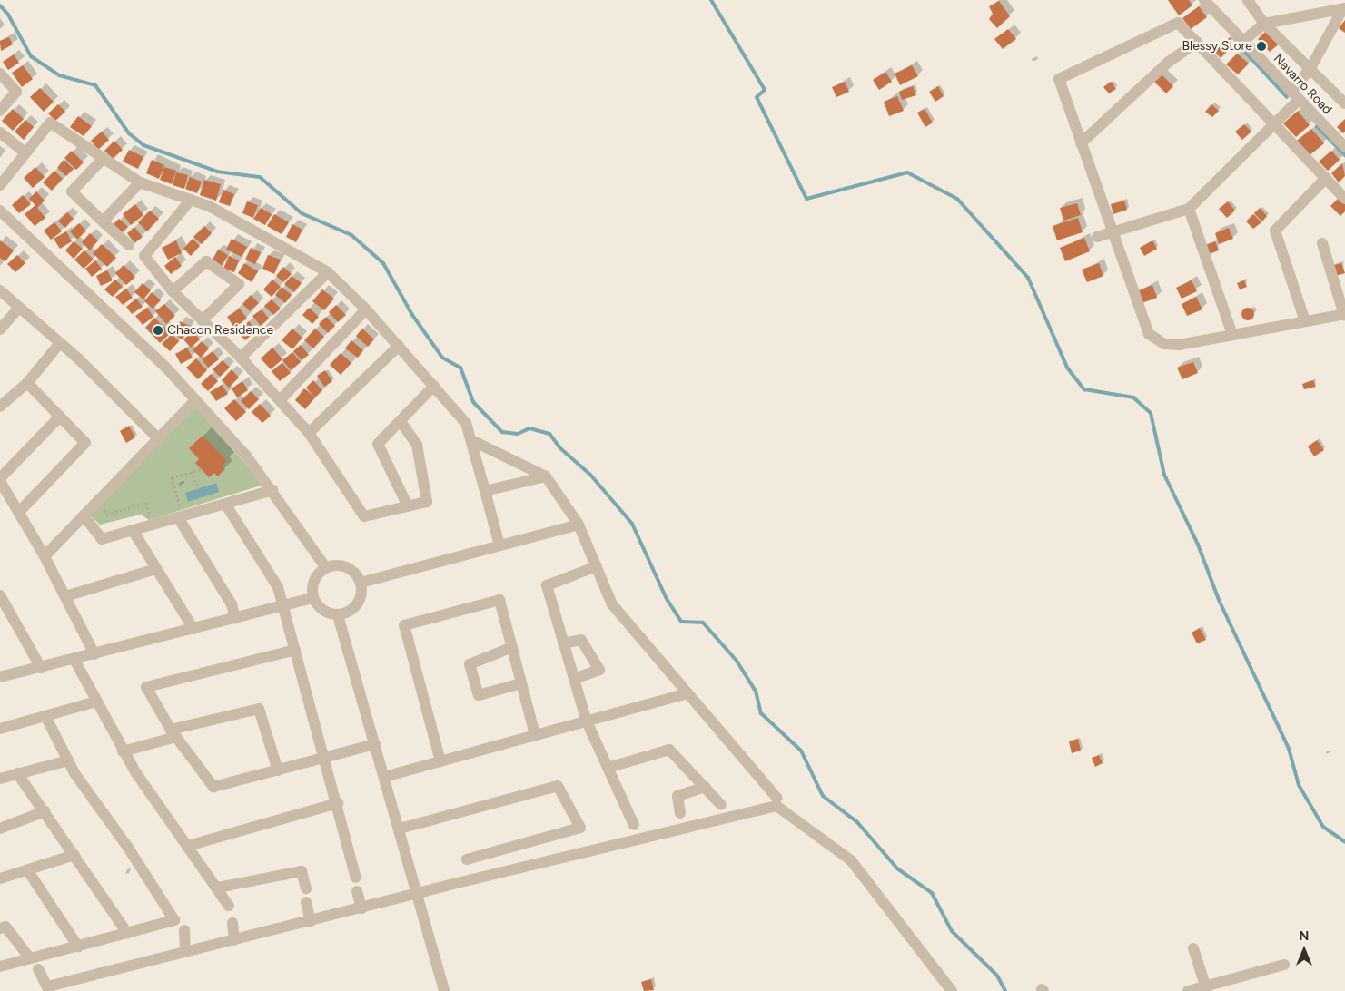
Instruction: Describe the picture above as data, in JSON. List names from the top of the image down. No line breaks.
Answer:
{"streets":{"street":["Navarro Road"]},"places":["Blessy Store","Chacon Residence"],"north":"top"}
